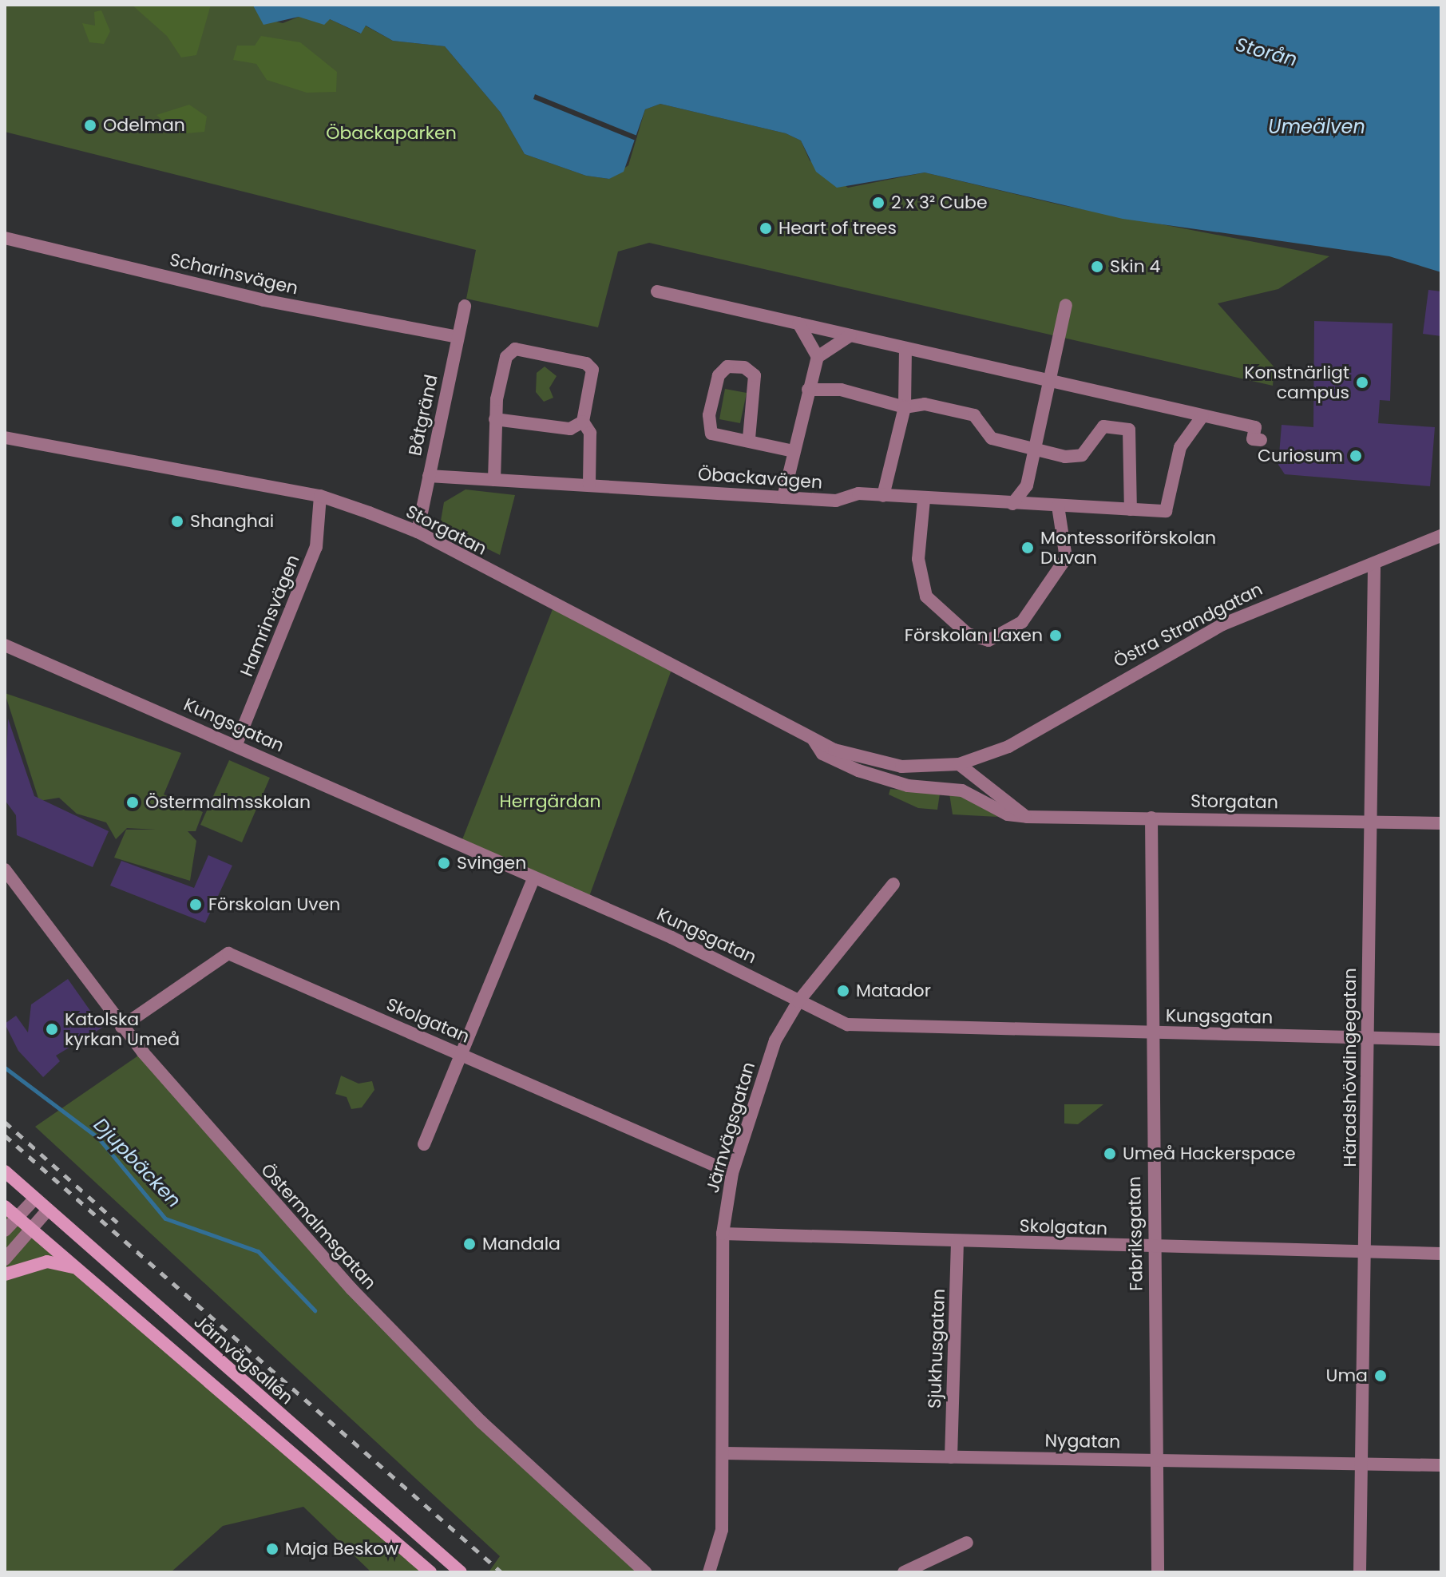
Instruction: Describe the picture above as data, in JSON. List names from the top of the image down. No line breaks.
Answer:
{"streets":{"main road":["Järnvägsallén"],"street":["Scharinsvägen","Båtgränd","Öbackavägen","Storgatan","Hamrinsvägen","Östra Strandgatan","Kungsgatan","Skolgatan","Häradshövdingegatan","Järnvägsgatan","Östermalmsgatan","Fabriksgatan","Sjukhusgatan","Nygatan"]},"crossings":[["Scharinsvägen","Båtgränd"],["Båtgränd","Öbackavägen"],["Båtgränd","Storgatan"],["Storgatan","Hamrinsvägen"],["Storgatan","Östra Strandgatan"],["Storgatan","Häradshövdingegatan"],["Storgatan","Fabriksgatan"],["Hamrinsvägen","Kungsgatan"],["Östra Strandgatan","Häradshövdingegatan"],["Kungsgatan","Häradshövdingegatan"],["Kungsgatan","Järnvägsgatan"],["Kungsgatan","Fabriksgatan"],["Skolgatan","Häradshövdingegatan"],["Skolgatan","Järnvägsgatan"],["Skolgatan","Östermalmsgatan"],["Skolgatan","Fabriksgatan"],["Skolgatan","Sjukhusgatan"],["Häradshövdingegatan","Nygatan"],["Järnvägsgatan","Nygatan"],["Fabriksgatan","Nygatan"],["Sjukhusgatan","Nygatan"]],"water":["Storån","Umeälven","Djupbäcken"],"parks":["Öbackaparken","Herrgärdan"],"places":["Odelman","2 x 3² Cube","Heart of trees","Skin 4","Konstnärligt campus","Curiosum","Shanghai","Montessoriförskolan Duvan","Förskolan Laxen","Östermalmsskolan","Svingen","Förskolan Uven","Matador","Katolska kyrkan Umeå","Umeå Hackerspace","Mandala","Uma","Maja Beskow"]}
